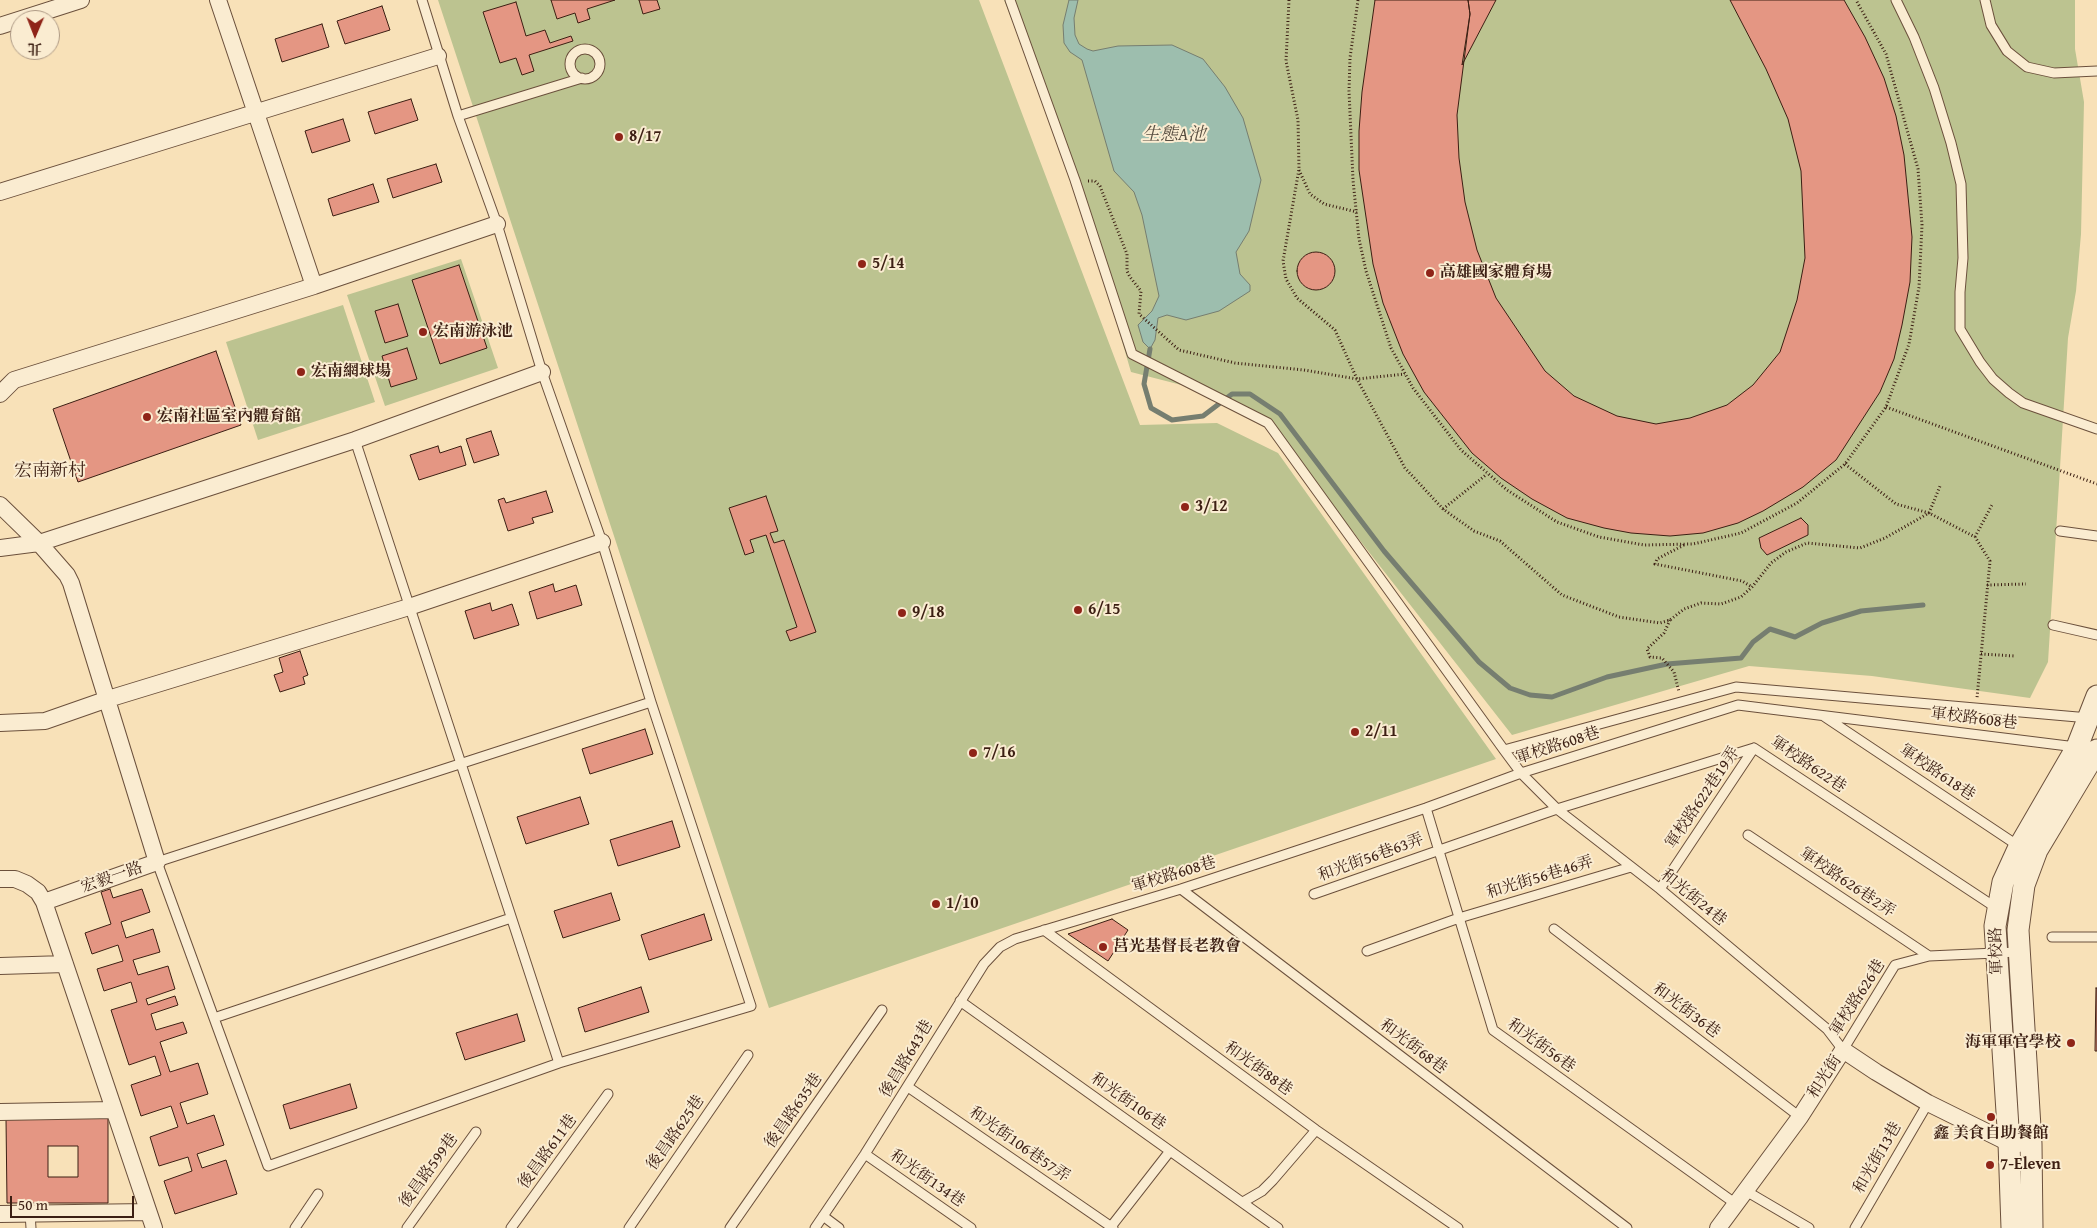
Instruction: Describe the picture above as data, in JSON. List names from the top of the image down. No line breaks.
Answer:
{"streets":{"street":["宏毅一路","軍校路","和光街"],"lane":["軍校路608巷","軍校路622巷","軍校路618巷","軍校路622巷19弄","和光街56巷63弄","和光街56巷46弄","軍校路626巷2弄","和光街24巷","軍校路626巷","和光街36巷","和光街56巷","和光街68巷","後昌路643巷","和光街88巷","和光街106巷","後昌路635巷","後昌路625巷","和光街106巷57弄","後昌路611巷","和光街13巷","後昌路599巷","和光街134巷"]},"crossings":[["軍校路608巷","軍校路618巷"],["軍校路608巷","和光街24巷"],["軍校路608巷","軍校路"],["軍校路608巷","和光街56巷"],["軍校路608巷","和光街68巷"],["軍校路608巷","後昌路643巷"],["軍校路608巷","和光街88巷"],["軍校路622巷","軍校路622巷19弄"],["軍校路622巷","和光街56巷63弄"],["軍校路622巷","和光街24巷"],["軍校路622巷","軍校路"],["軍校路622巷","和光街56巷"],["軍校路618巷","軍校路"],["軍校路622巷19弄","和光街24巷"],["和光街56巷63弄","和光街56巷"],["和光街56巷46弄","和光街24巷"],["和光街56巷46弄","和光街56巷"],["軍校路626巷2弄","軍校路626巷"],["和光街24巷","軍校路626巷"],["和光街24巷","和光街"],["軍校路","軍校路626巷"],["軍校路","和光街"],["軍校路626巷","和光街"],["和光街36巷","和光街"],["和光街56巷","和光街"],["後昌路643巷","和光街88巷"],["後昌路643巷","和光街106巷"],["後昌路643巷","和光街106巷57弄"],["後昌路643巷","和光街134巷"],["和光街","和光街13巷"]],"districts":["宏南新村"],"water":["生態A池"],"places":["8/17","5/14","高雄國家體育場","宏南游泳池","宏南網球場","宏南社區室內體育館","3/12","6/15","9/18","2/11","7/16","1/10","莒光基督長老教會","海軍軍官學校","鑫 美食自助餐館","7-Eleven"],"scale_bar":"50 m","north":"bottom"}
